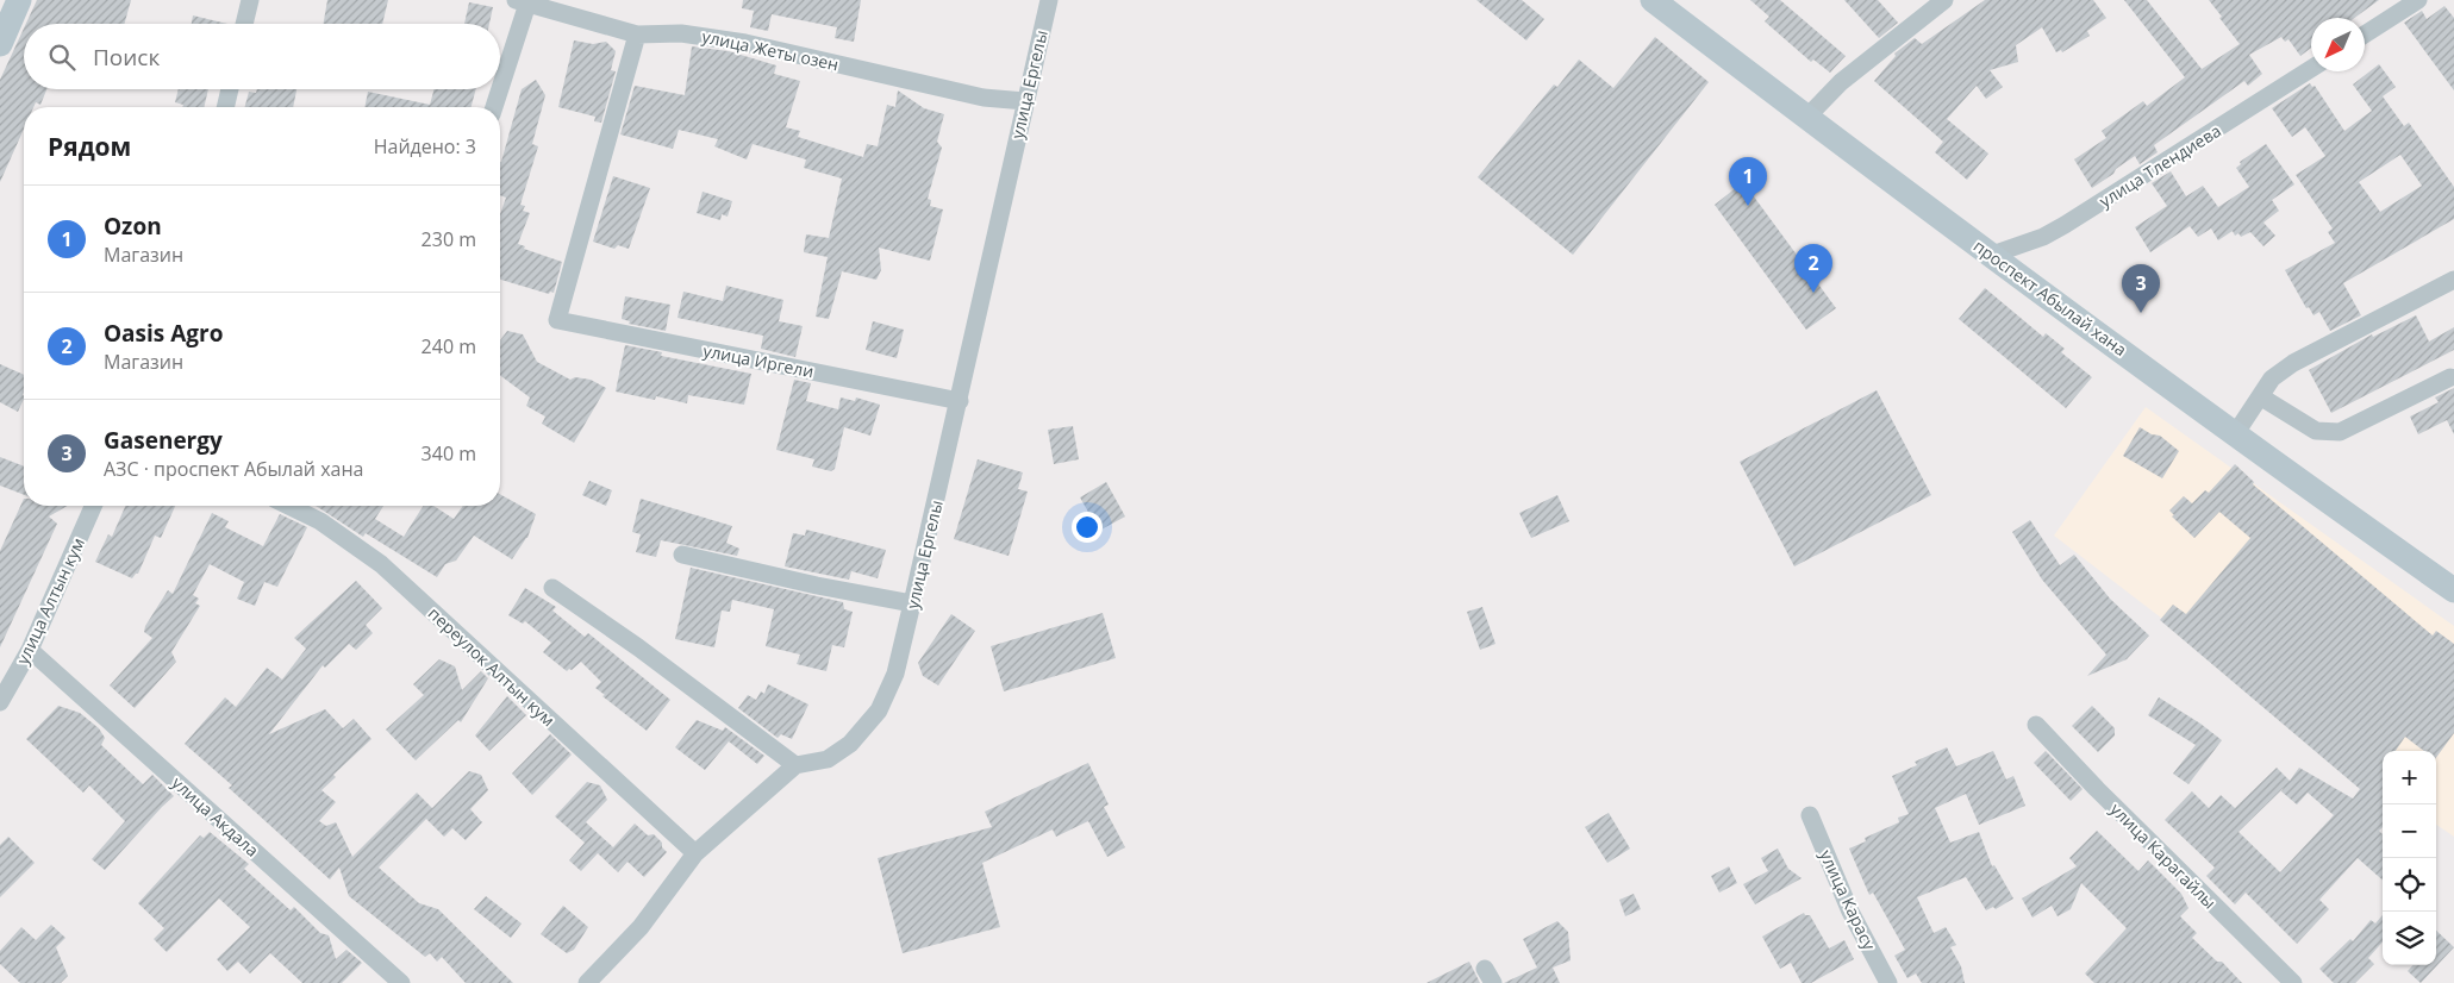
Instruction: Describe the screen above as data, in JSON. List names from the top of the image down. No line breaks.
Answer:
{"streets":{"main road":["проспект Абылай хана"],"street":["улица Жеты озен","улица Ергелы","улица Тлендиева","улица Иргели","улица Алтын кум","переулок Алтын кум","улица Акдала","улица Карагайлы","улица Карасу"]},"crossings":[["улица Жеты озен","улица Ергелы"],["улица Жеты озен","улица Иргели"],["улица Ергелы","улица Иргели"],["улица Тлендиева","проспект Абылай хана"],["улица Алтын кум","улица Акдала"]],"north":"bottom left","page":{"search":"Поиск","heading":["Рядом","Найдено: 3"],"pins":["1","2","3"],"list":[{"mark":"1","name":"Ozon","note":"Магазин","value":"230 m"},{"mark":"2","name":"Oasis Agro","note":"Магазин","value":"240 m"},{"mark":"3","name":"Gasenergy","note":"АЗС · проспект Абылай хана","value":"340 m"}],"map_buttons":["+","−"]}}
